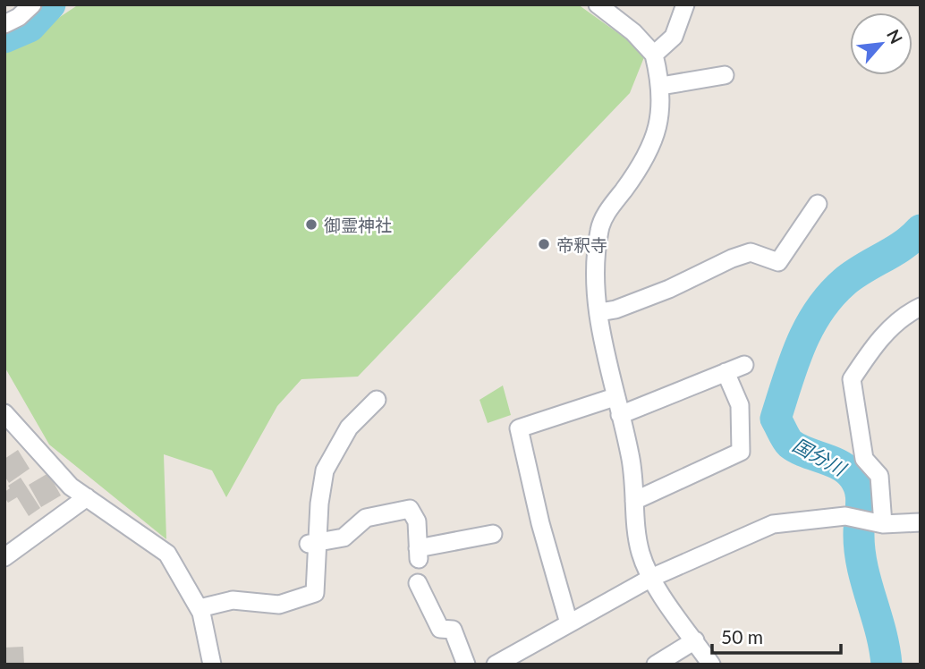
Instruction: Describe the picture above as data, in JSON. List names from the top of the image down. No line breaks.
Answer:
{"water":["国分川"],"places":["御霊神社","帝釈寺"],"scale_bar":"50 m","north":"top right"}
